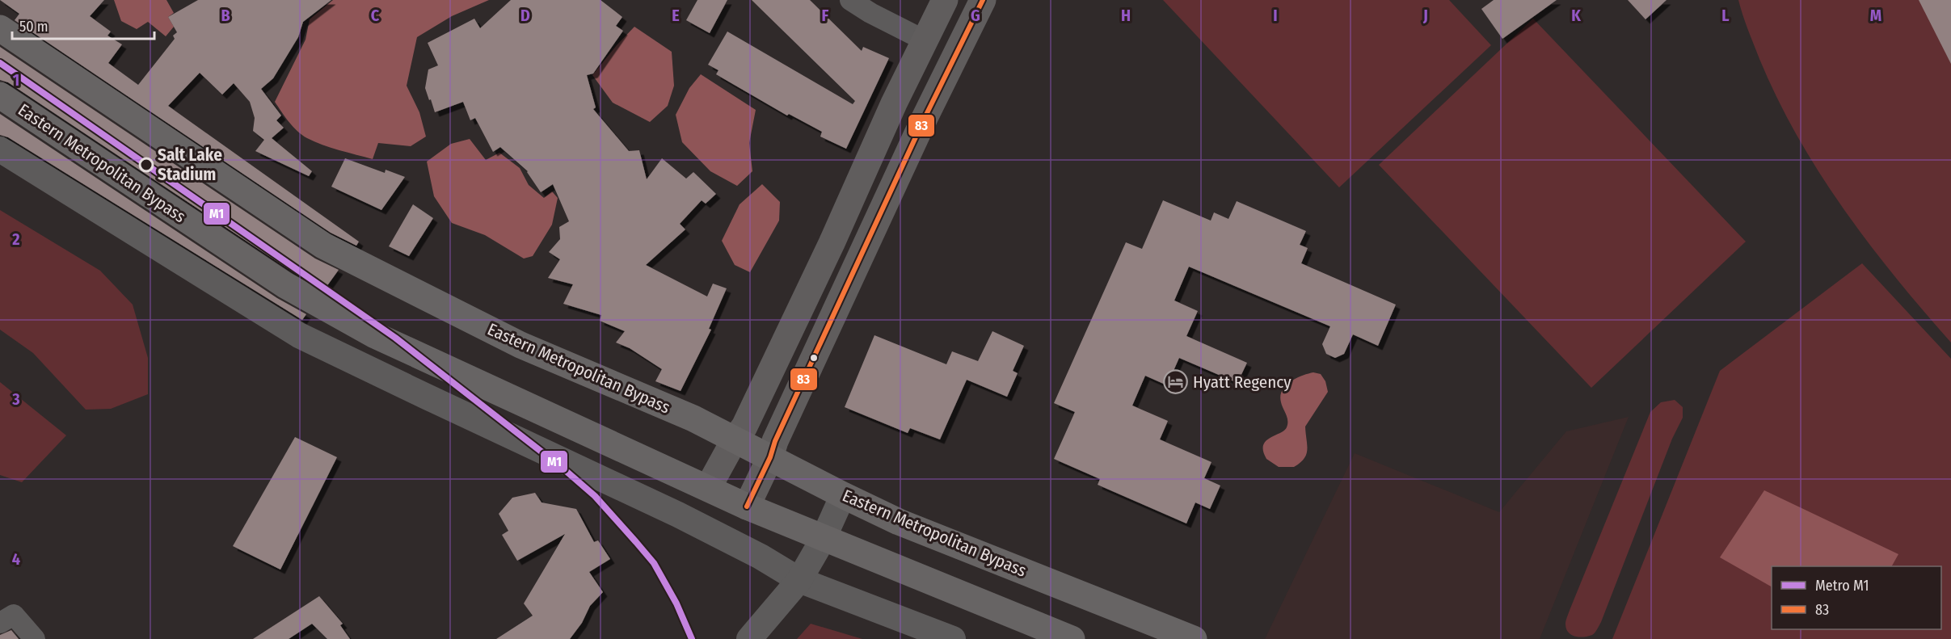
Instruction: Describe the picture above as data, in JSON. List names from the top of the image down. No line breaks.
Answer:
{"streets":{"main road":["Eastern Metropolitan Bypass"]},"places":{"other":["Salt Lake Stadium"],"hotel":["Hyatt Regency"]},"lines":["transit line 83","metro line M1"],"legend":["Metro M1","83"],"scale_bar":"50 m","grid":{"columns":["B","C","D","E","F","G","H","I","J","K","L","M"],"rows":["1","2","3","4"]}}
